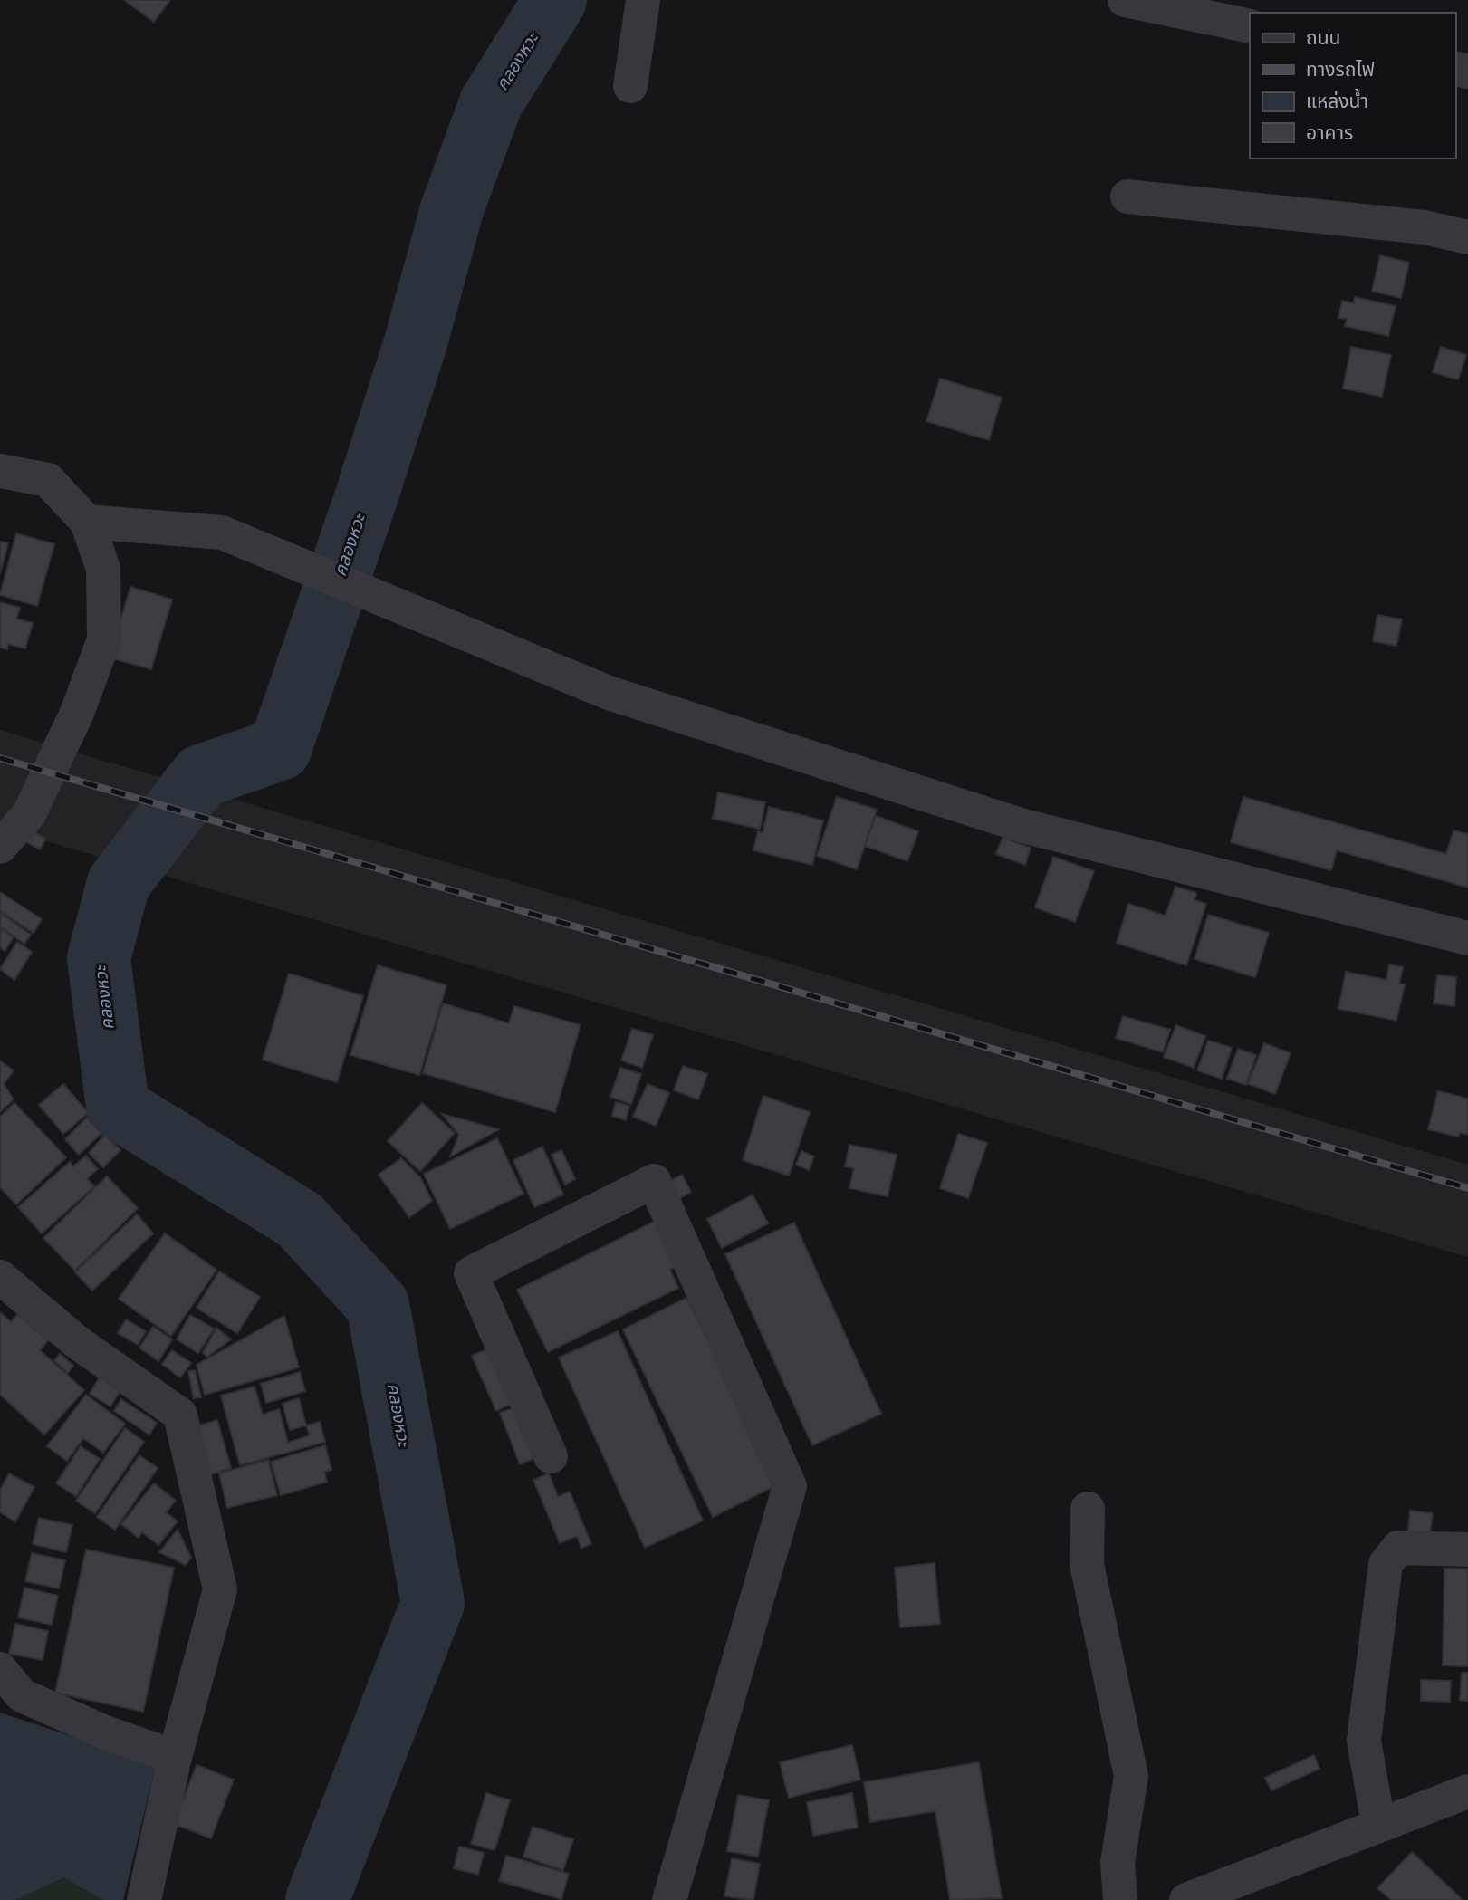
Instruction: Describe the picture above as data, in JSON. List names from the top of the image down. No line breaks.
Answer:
{"water":["คลองหวะ"],"legend":["ถนน","ทางรถไฟ","แหล่งน้ำ","อาคาร"]}
